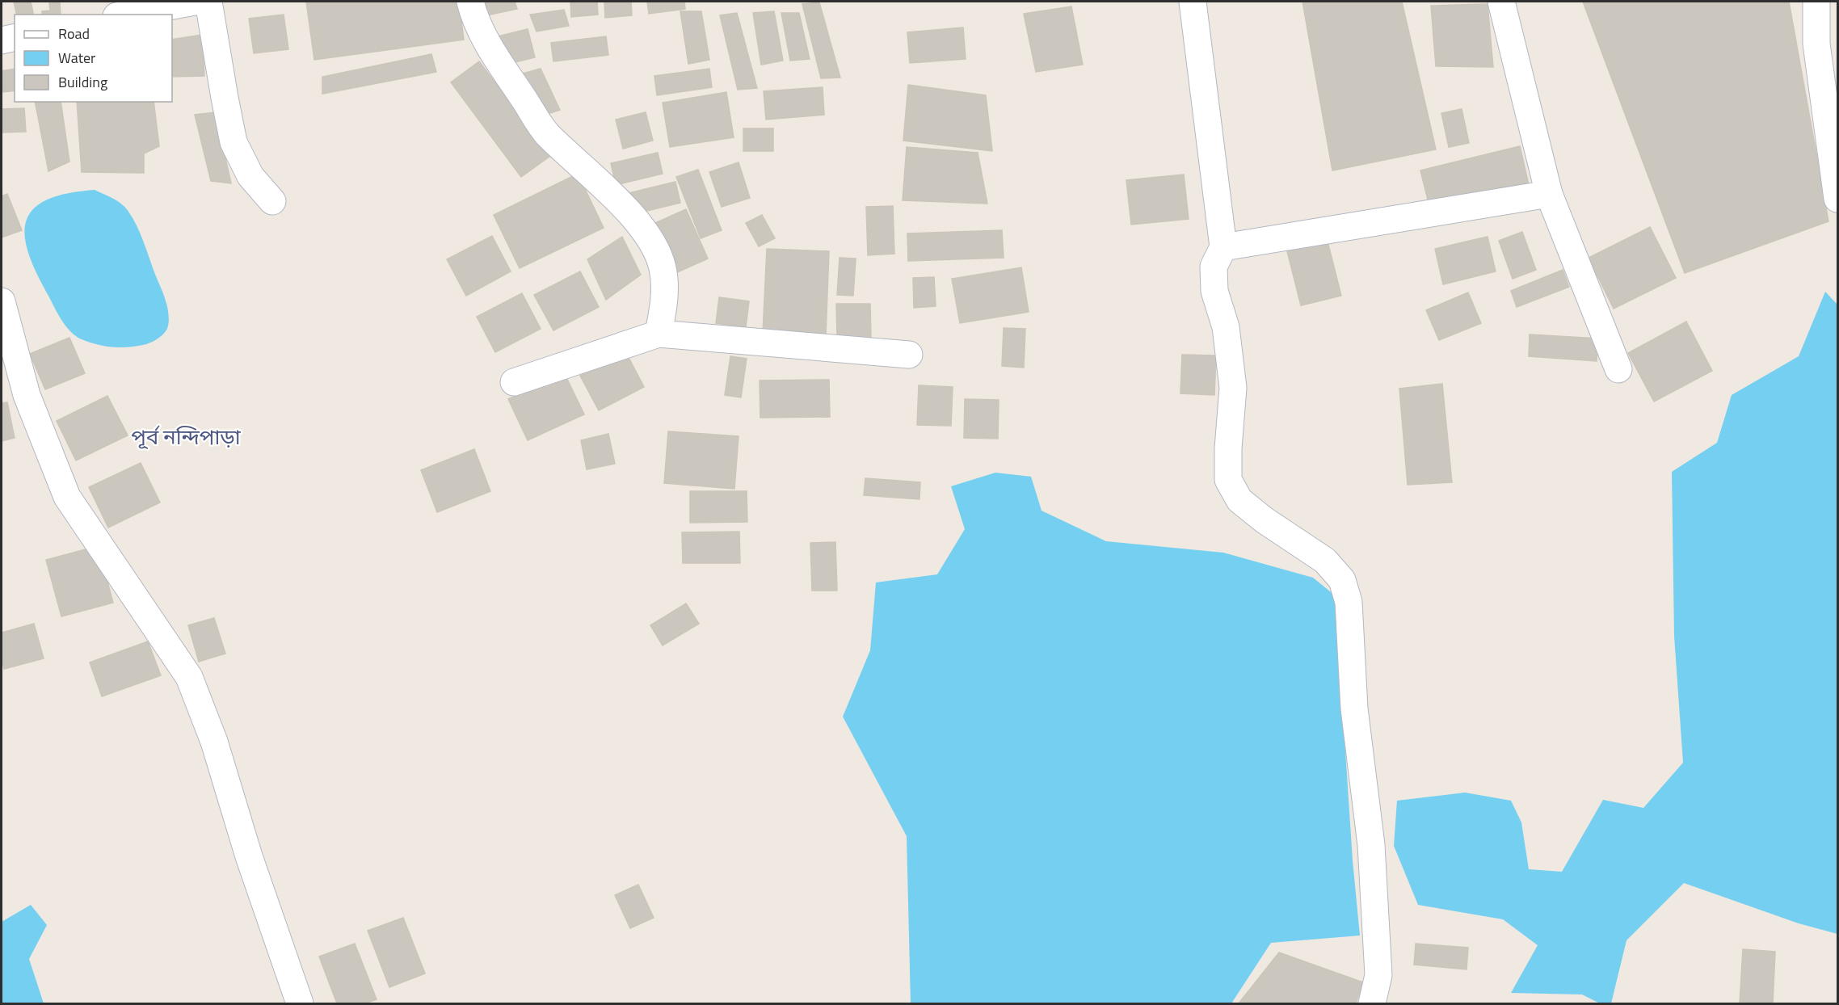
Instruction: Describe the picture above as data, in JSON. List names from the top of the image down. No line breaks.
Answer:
{"districts":["পূর্ব নন্দিপাড়া"],"legend":["Road","Water","Building"]}
